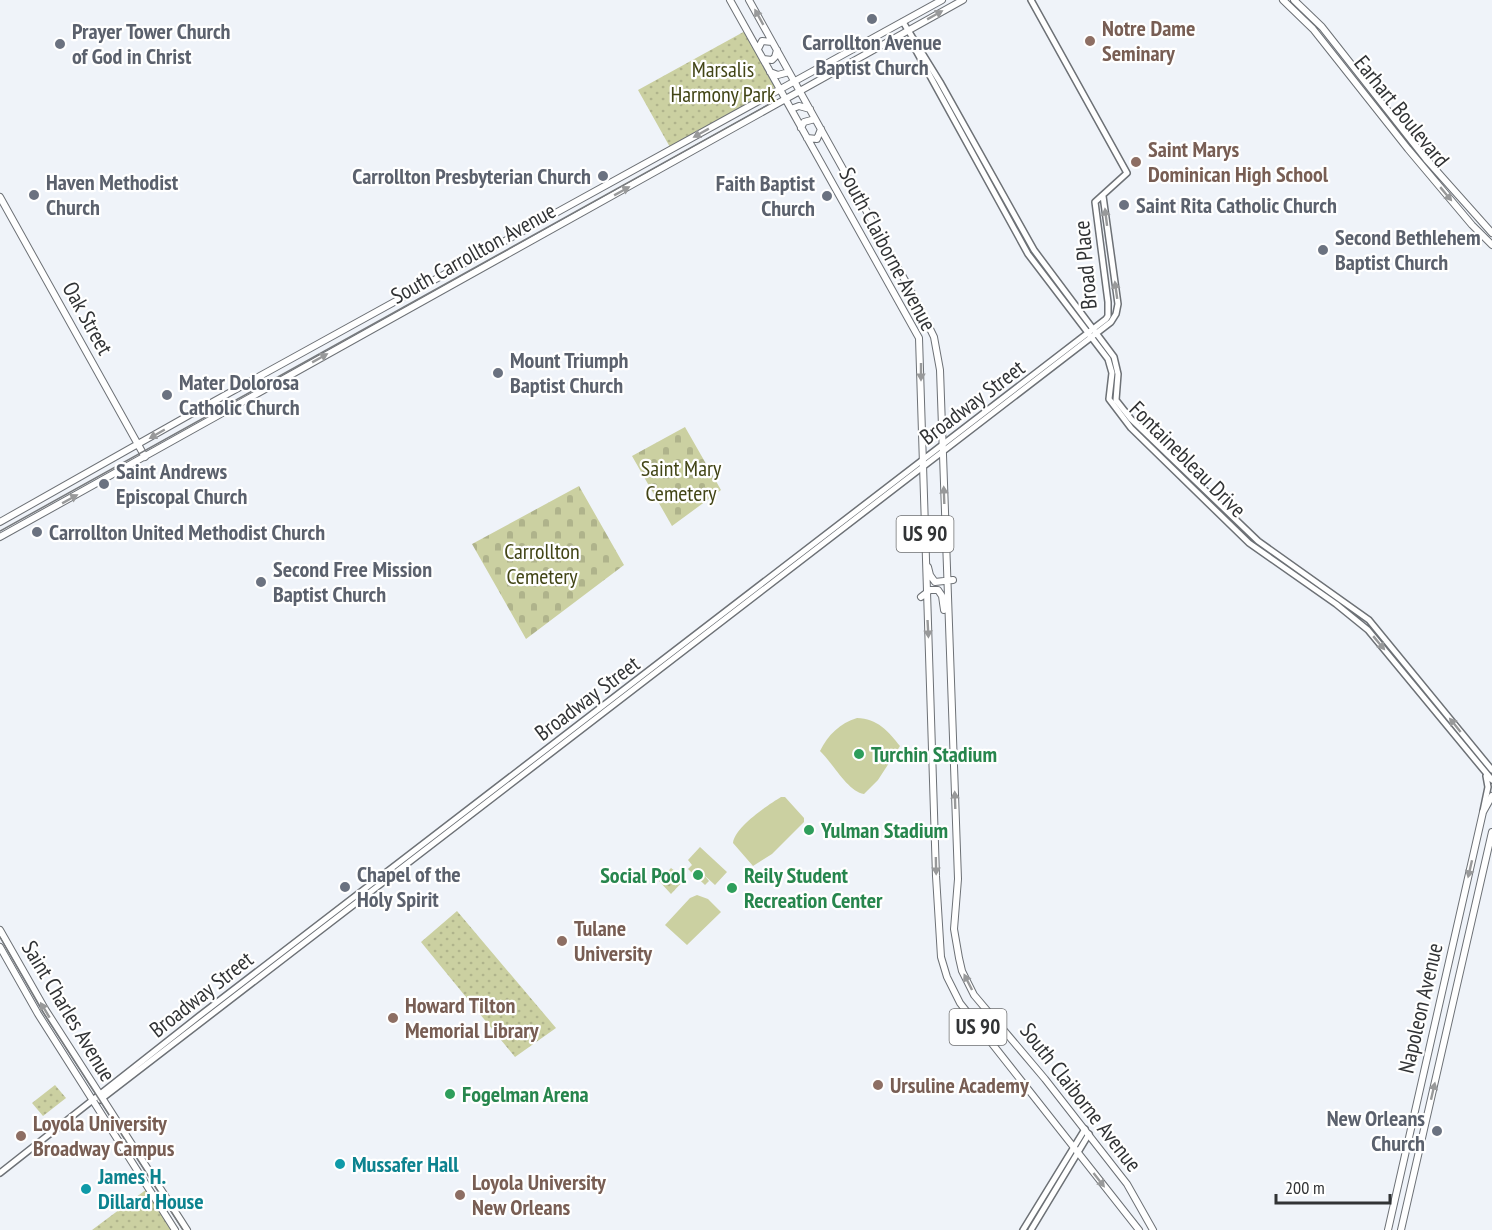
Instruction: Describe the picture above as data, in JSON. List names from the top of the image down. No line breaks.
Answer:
{"streets":{"main road":["Earhart Boulevard","South Claiborne Avenue","South Carrollton Avenue","Oak Street","US 90","Napoleon Avenue","Saint Charles Avenue"],"street":["Broad Place","Broadway Street","Fontainebleau Drive"]},"crossings":[["South Claiborne Avenue","South Carrollton Avenue"],["South Claiborne Avenue","Broadway Street"],["South Carrollton Avenue","Oak Street"],["South Carrollton Avenue","Fontainebleau Drive"],["Broad Place","Broadway Street"],["Broad Place","Fontainebleau Drive"],["Broadway Street","Fontainebleau Drive"],["Broadway Street","Saint Charles Avenue"]],"parks":["Marsalis Harmony Park","Saint Mary Cemetery","Carrollton Cemetery"],"places":["Carrollton Avenue Baptist Church","Notre Dame Seminary","Prayer Tower Church of God in Christ","Saint Marys Dominican High School","Carrollton Presbyterian Church","Haven Methodist Church","Faith Baptist Church","Saint Rita Catholic Church","Second Bethlehem Baptist Church","Mount Triumph Baptist Church","Mater Dolorosa Catholic Church","Saint Andrews Episcopal Church","Carrollton United Methodist Church","Second Free Mission Baptist Church","Turchin Stadium","Yulman Stadium","Social Pool","Chapel of the Holy Spirit","Reily Student Recreation Center","Tulane University","Howard Tilton Memorial Library","Ursuline Academy","Fogelman Arena","New Orleans Church","Loyola University Broadway Campus","Mussafer Hall","James H. Dillard House","Loyola University New Orleans"],"scale_bar":"200 m"}
